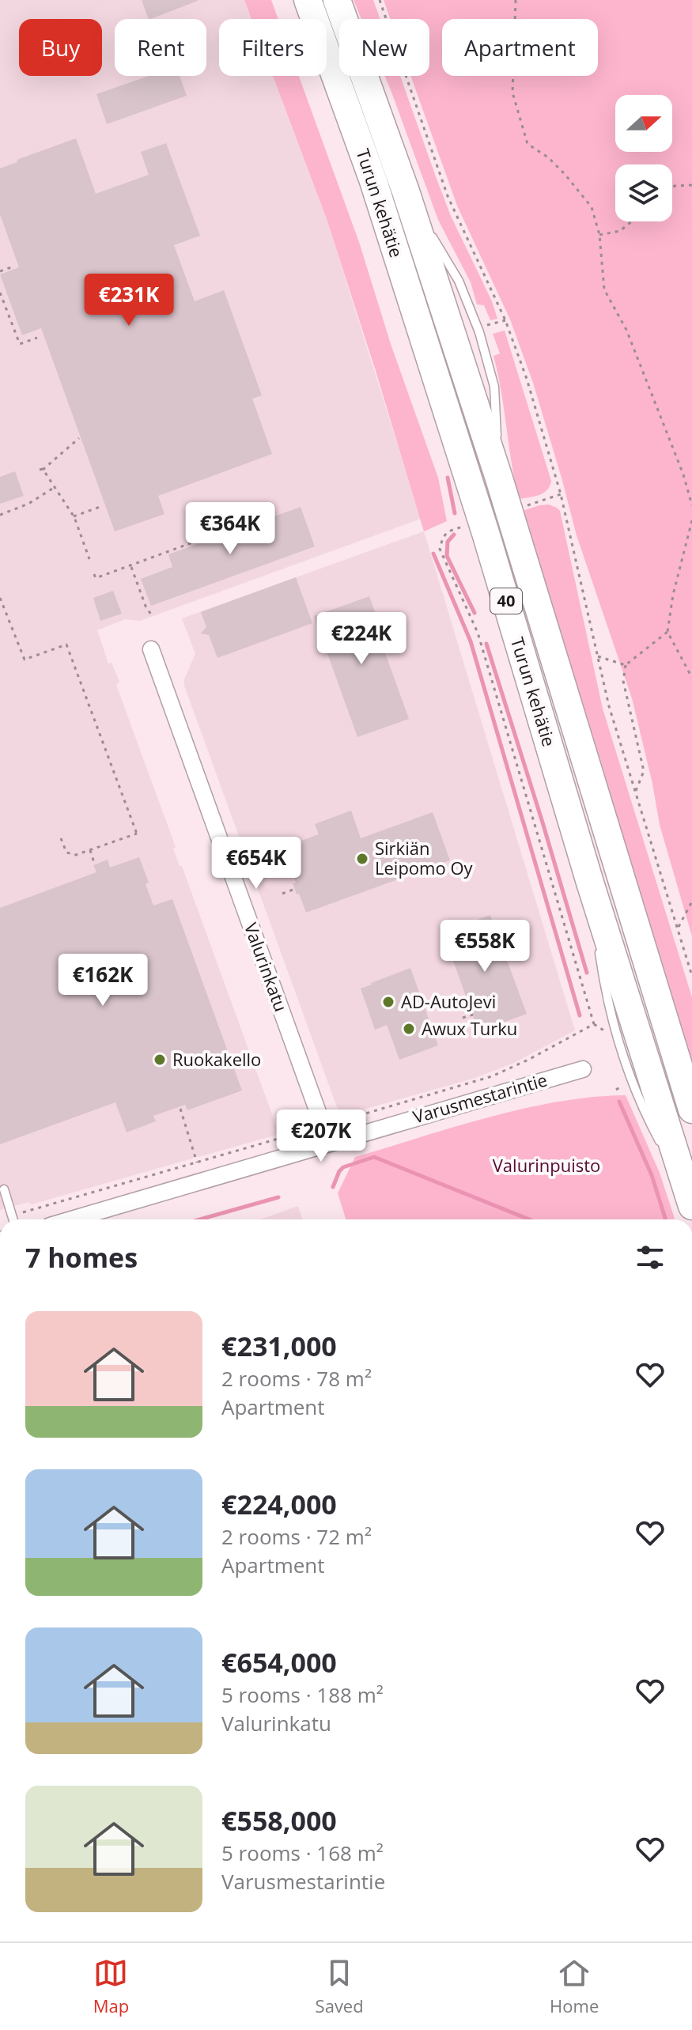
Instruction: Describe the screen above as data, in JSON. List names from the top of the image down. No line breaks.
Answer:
{"streets":{"highway":["Turun kehätie","40"],"street":["Valurinkatu","Varusmestarintie"]},"crossings":[["Valurinkatu","Varusmestarintie"]],"parks":["Valurinpuisto"],"places":["Sirkiän Leipomo Oy","AD-AutoJevi","Awux Turku","Ruokakello"],"north":"right","page":{"chip":["Buy","Rent","Filters","New","Apartment"],"price":["€231K","€364K","€224K","€654K","€558K","€162K","€207K"],"heading":"7 homes","list":[{"name":"€231,000","note":"2 rooms · 78 m² · Apartment"},{"name":"€224,000","note":"2 rooms · 72 m² · Apartment"},{"name":"€654,000","note":"5 rooms · 188 m² · Valurinkatu"},{"name":"€558,000","note":"5 rooms · 168 m² · Varusmestarintie"}],"tabs":["Map","Saved","Home"]}}
